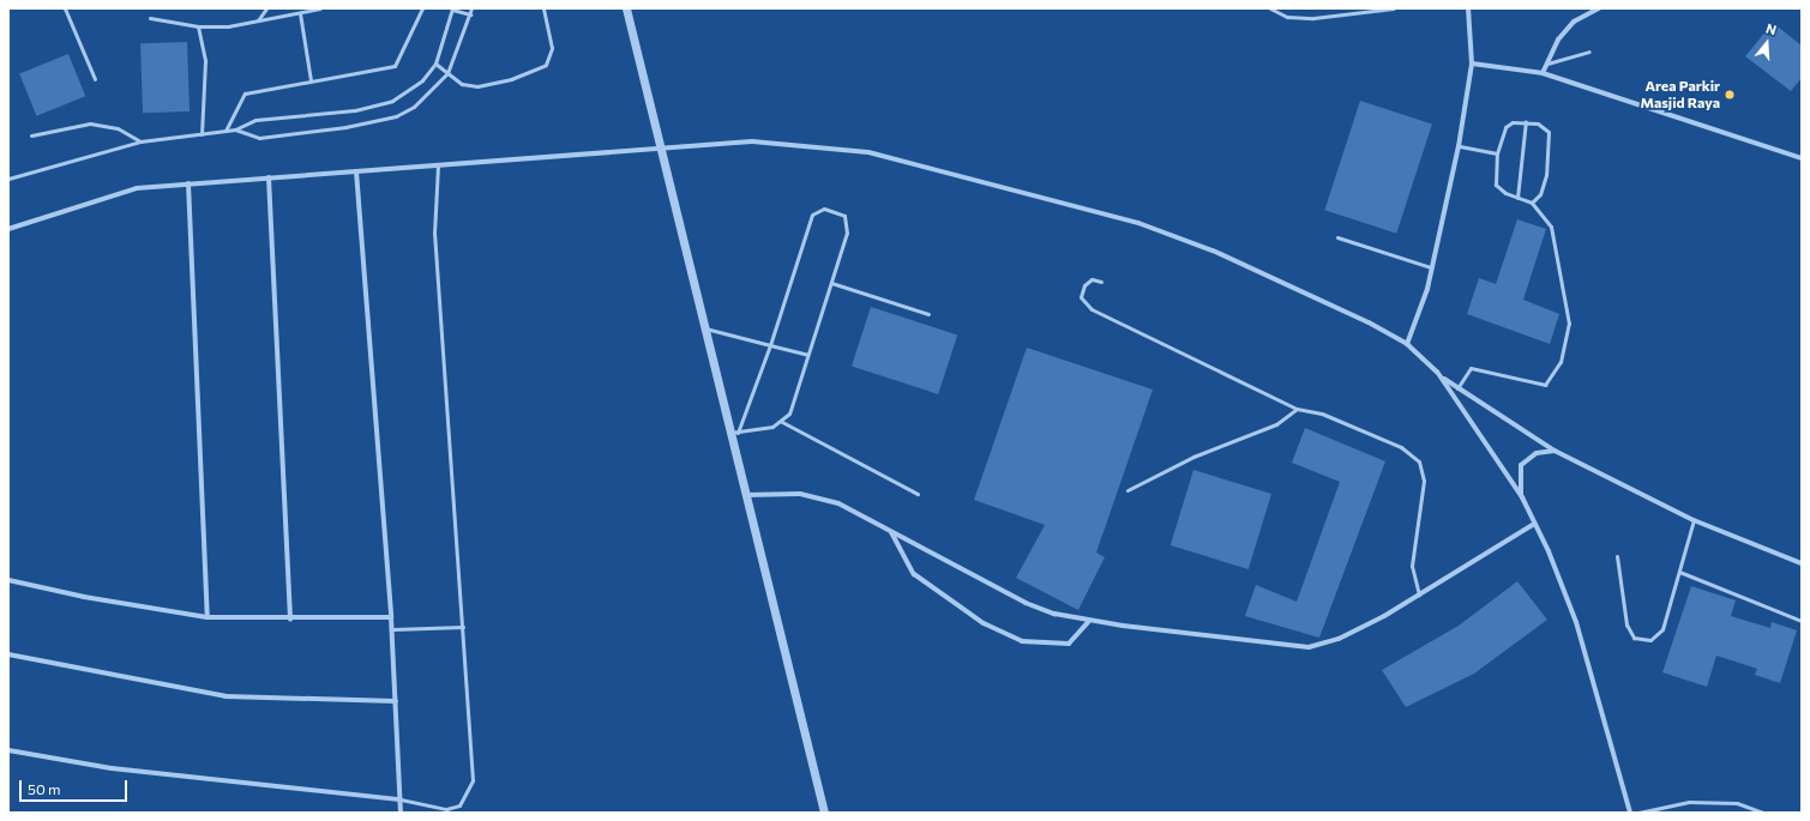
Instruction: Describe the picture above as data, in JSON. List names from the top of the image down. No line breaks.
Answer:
{"places":["Area Parkir Masjid Raya"],"scale_bar":"50 m","north":"top"}
